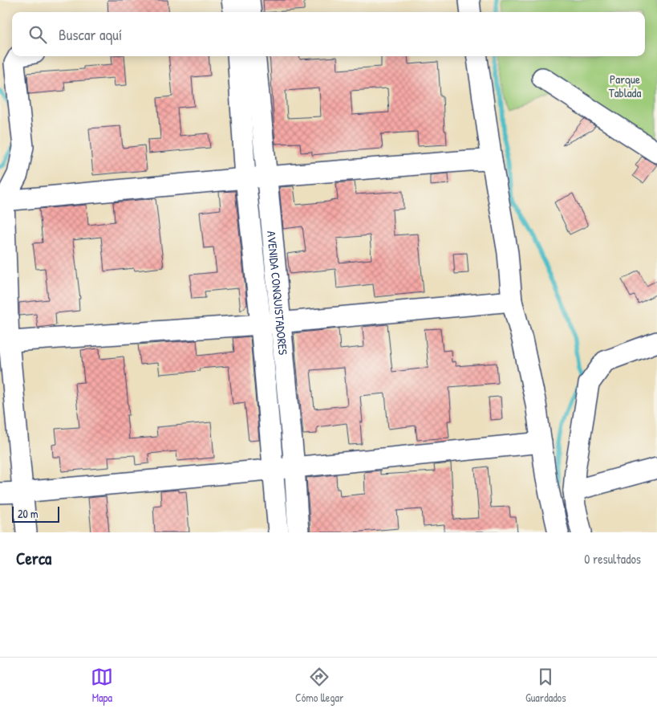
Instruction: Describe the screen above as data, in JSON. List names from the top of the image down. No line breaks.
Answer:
{"streets":{"street":["AVENIDA CONQUISTADORES"]},"parks":["Parque Tablada"],"scale_bar":"20 m","page":{"search":"Buscar aquí","scale":"20 m","heading":["Cerca","0 resultados"],"nav":["Mapa","Cómo llegar","Guardados"]}}
